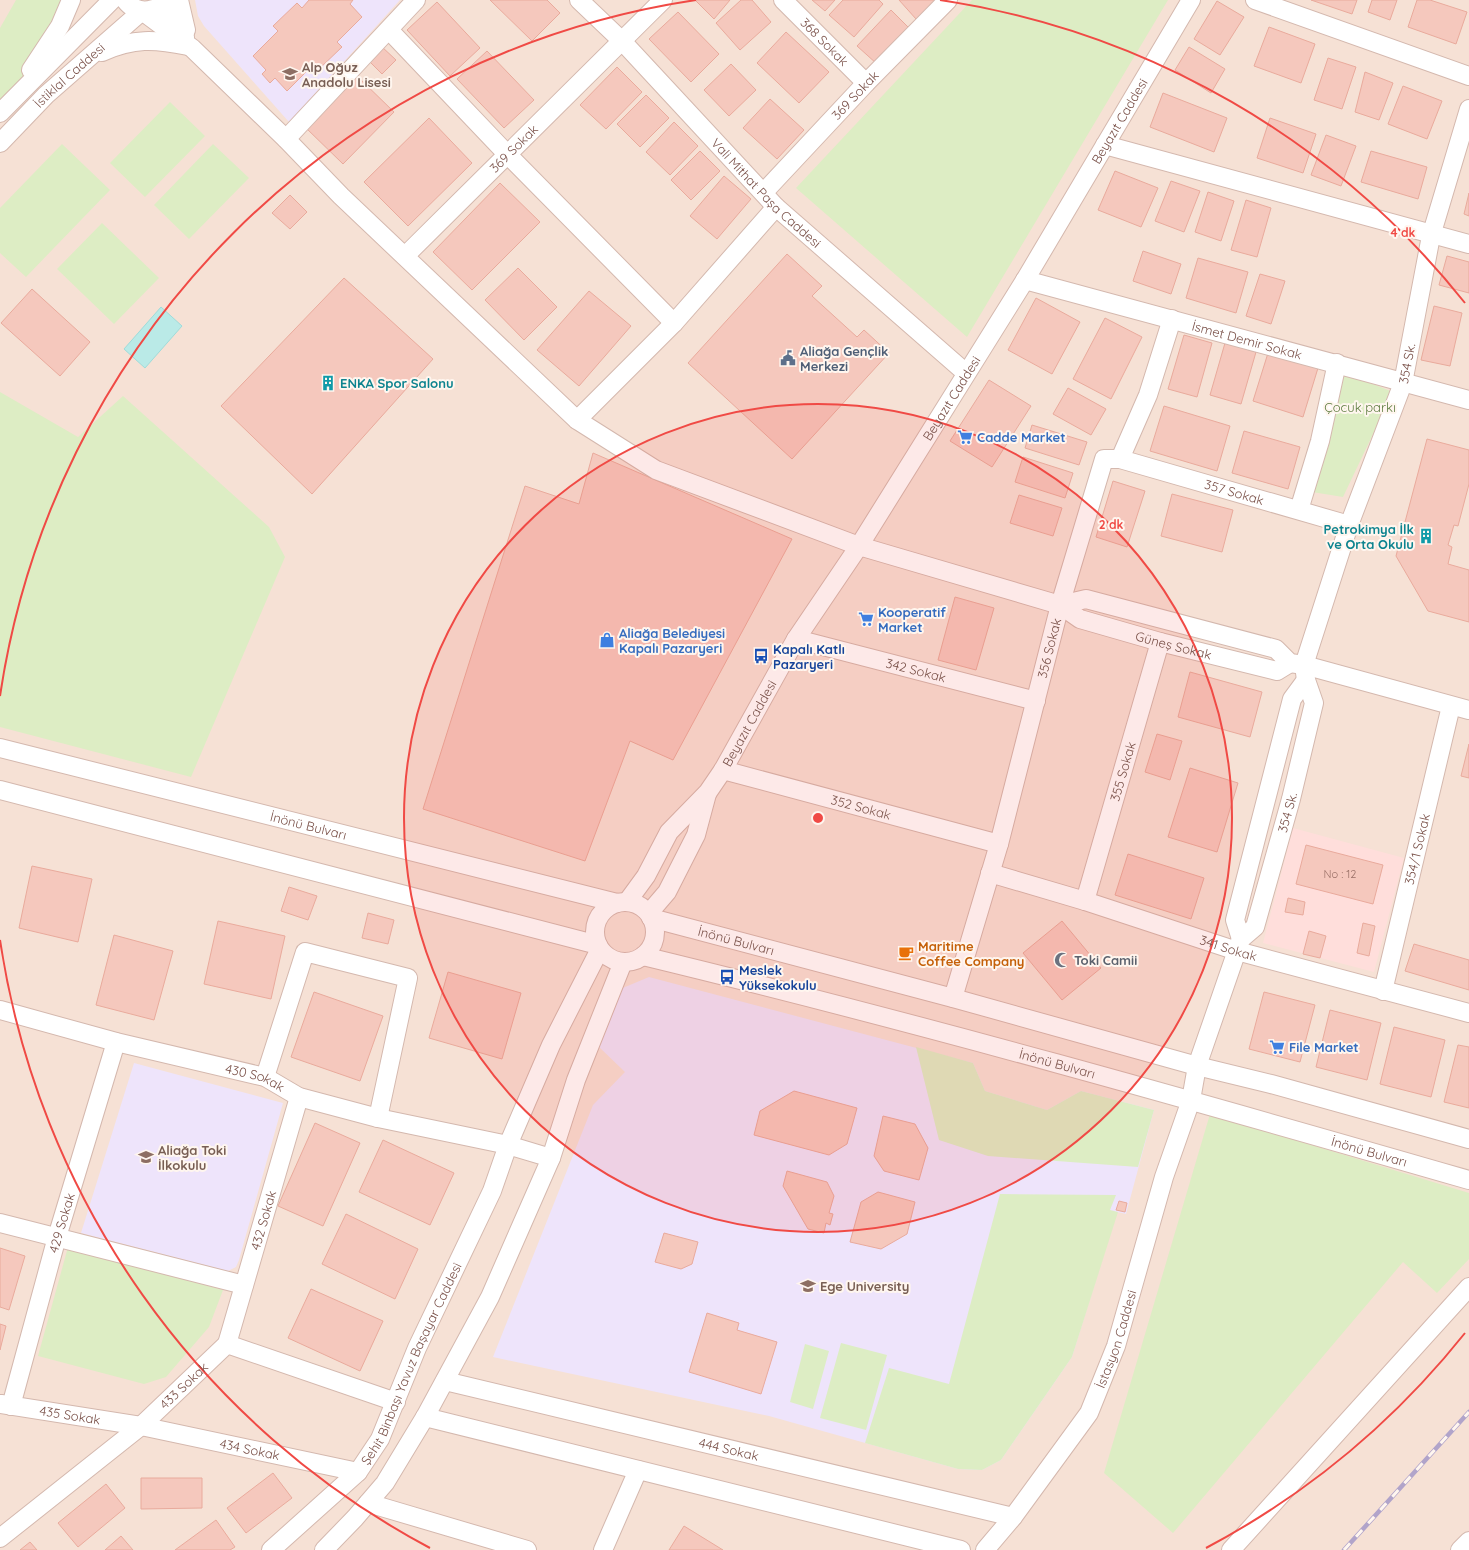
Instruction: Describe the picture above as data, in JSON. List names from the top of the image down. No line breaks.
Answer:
{"streets":{"street":["368 Sokak","İstiklal Caddesi","369 Sokak","Beyazıt Caddesi","Vali Mithat Paşa Caddesi","İsmet Demir Sokak","354 Sk.","357 Sokak","Güneş Sokak","356 Sokak","342 Sokak","355 Sokak","352 Sokak","İnönü Bulvarı","354/1 Sokak","341 Sokak","430 Sokak","432 Sokak","429 Sokak","İstasyon Caddesi","Şehit Binbaşı Yavuz Başayar Caddesi","433 Sokak","435 Sokak","434 Sokak","444 Sokak"]},"crossings":[["368 Sokak","369 Sokak"],["369 Sokak","Vali Mithat Paşa Caddesi"],["369 Sokak","Güneş Sokak"],["Beyazıt Caddesi","Vali Mithat Paşa Caddesi"],["Beyazıt Caddesi","İsmet Demir Sokak"],["Beyazıt Caddesi","Güneş Sokak"],["Beyazıt Caddesi","342 Sokak"],["Beyazıt Caddesi","352 Sokak"],["Beyazıt Caddesi","İnönü Bulvarı"],["Beyazıt Caddesi","Şehit Binbaşı Yavuz Başayar Caddesi"],["İsmet Demir Sokak","354 Sk."],["354 Sk.","357 Sokak"],["354 Sk.","Güneş Sokak"],["354 Sk.","İnönü Bulvarı"],["354 Sk.","341 Sokak"],["354 Sk.","İstasyon Caddesi"],["357 Sokak","356 Sokak"],["Güneş Sokak","356 Sokak"],["Güneş Sokak","355 Sokak"],["Güneş Sokak","354/1 Sokak"],["356 Sokak","342 Sokak"],["356 Sokak","352 Sokak"],["356 Sokak","İnönü Bulvarı"],["356 Sokak","341 Sokak"],["355 Sokak","341 Sokak"],["İnönü Bulvarı","İstasyon Caddesi"],["İnönü Bulvarı","Şehit Binbaşı Yavuz Başayar Caddesi"],["354/1 Sokak","341 Sokak"],["430 Sokak","432 Sokak"],["430 Sokak","429 Sokak"],["430 Sokak","Şehit Binbaşı Yavuz Başayar Caddesi"],["432 Sokak","433 Sokak"],["429 Sokak","435 Sokak"],["İstasyon Caddesi","444 Sokak"],["Şehit Binbaşı Yavuz Başayar Caddesi","434 Sokak"],["433 Sokak","435 Sokak"],["433 Sokak","434 Sokak"],["435 Sokak","434 Sokak"]],"parks":["Çocuk parkı"],"places":{"school or university":["Alp Oğuz Anadolu Lisesi","Aliağa Toki İlkokulu","Ege University"],"public building":["Aliağa Gençlik Merkezi"],"building":["ENKA Spor Salonu","Petrokimya İlk ve Orta Okulu"],"supermarket":["Cadde Market","Kooperatif Market","File Market"],"shop":["Aliağa Belediyesi Kapalı Pazaryeri"],"bus stop":["Kapalı Katlı Pazaryeri","Meslek Yüksekokulu"],"cafe":["Maritime Coffee Company"],"mosque":["Toki Camii"]},"house_numbers":["No : 12"],"rings":["4 dk","2 dk"]}
